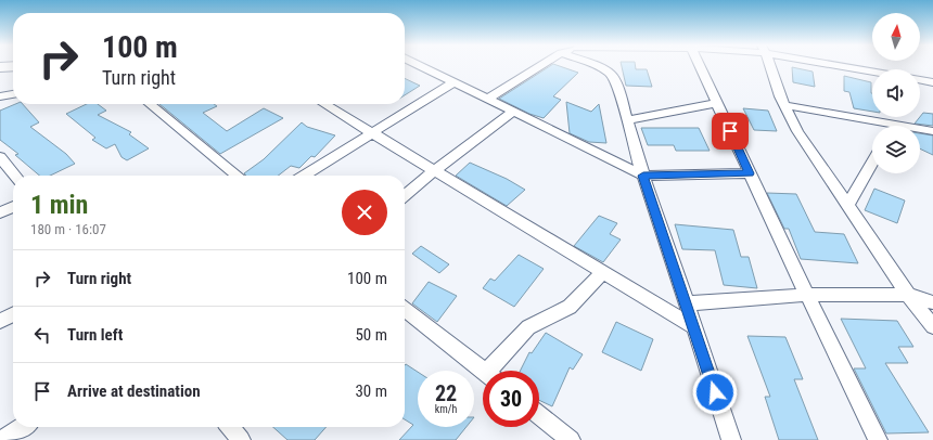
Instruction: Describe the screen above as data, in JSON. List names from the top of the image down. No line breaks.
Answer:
{"north":"top","page":{"turn":["100 m","Turn right"],"heading":["1 min","180 m · 16:07"],"list":[{"name":"Turn right","value":"100 m"},{"name":"Turn left","value":"50 m"},{"name":"Arrive at destination","value":"30 m"}],"speed":"22 km/h","limit":"30"}}
